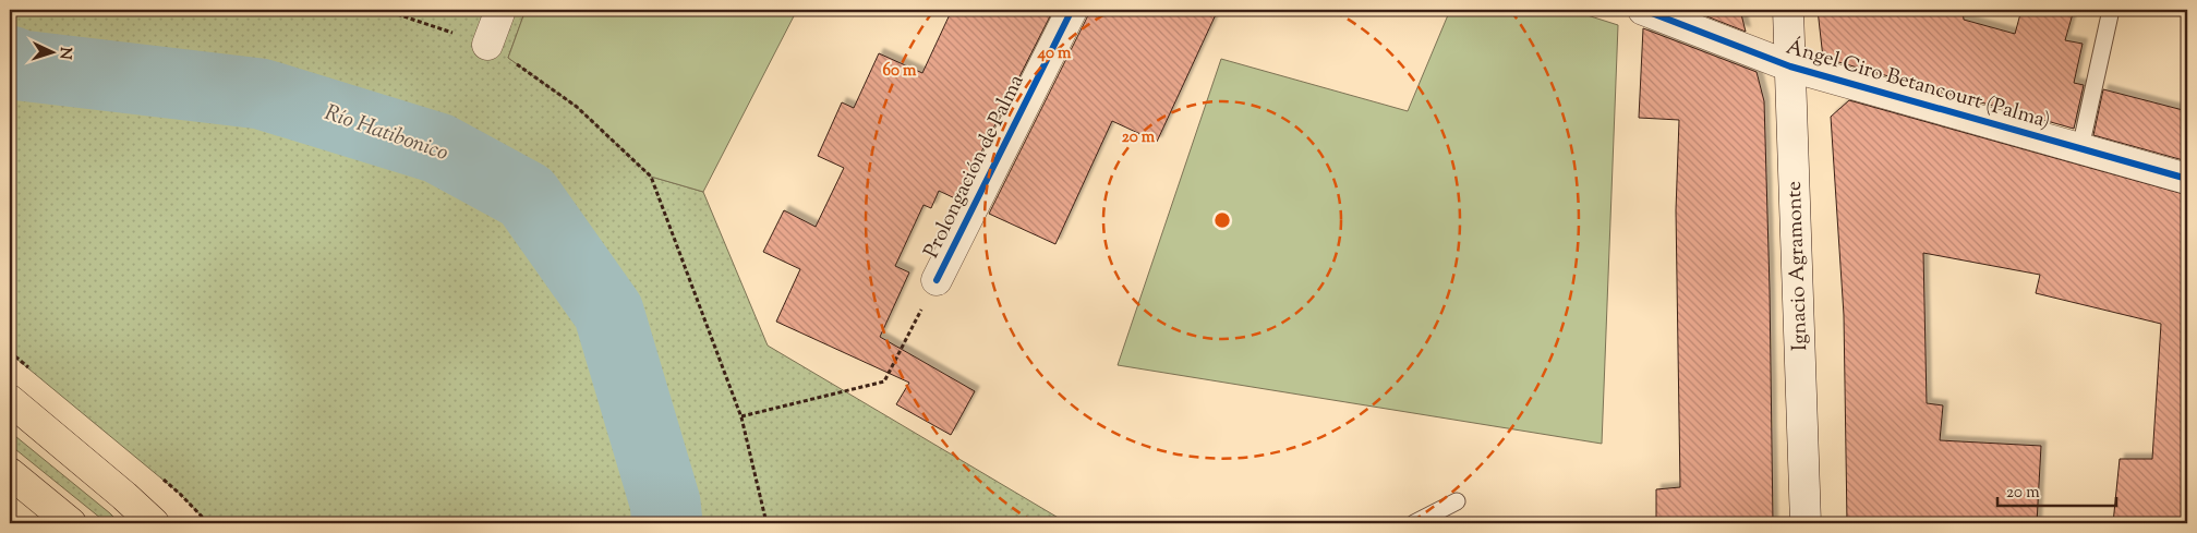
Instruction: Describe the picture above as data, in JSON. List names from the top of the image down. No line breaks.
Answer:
{"streets":{"street":["Ángel Ciro Betancourt (Palma)","Prolongación de Palma","Ignacio Agramonte"]},"crossings":[["Ángel Ciro Betancourt (Palma)","Ignacio Agramonte"]],"water":["Río Hatibonico"],"scale_bar":"20 m","north":"right","rings":["40 m","60 m","20 m"]}
